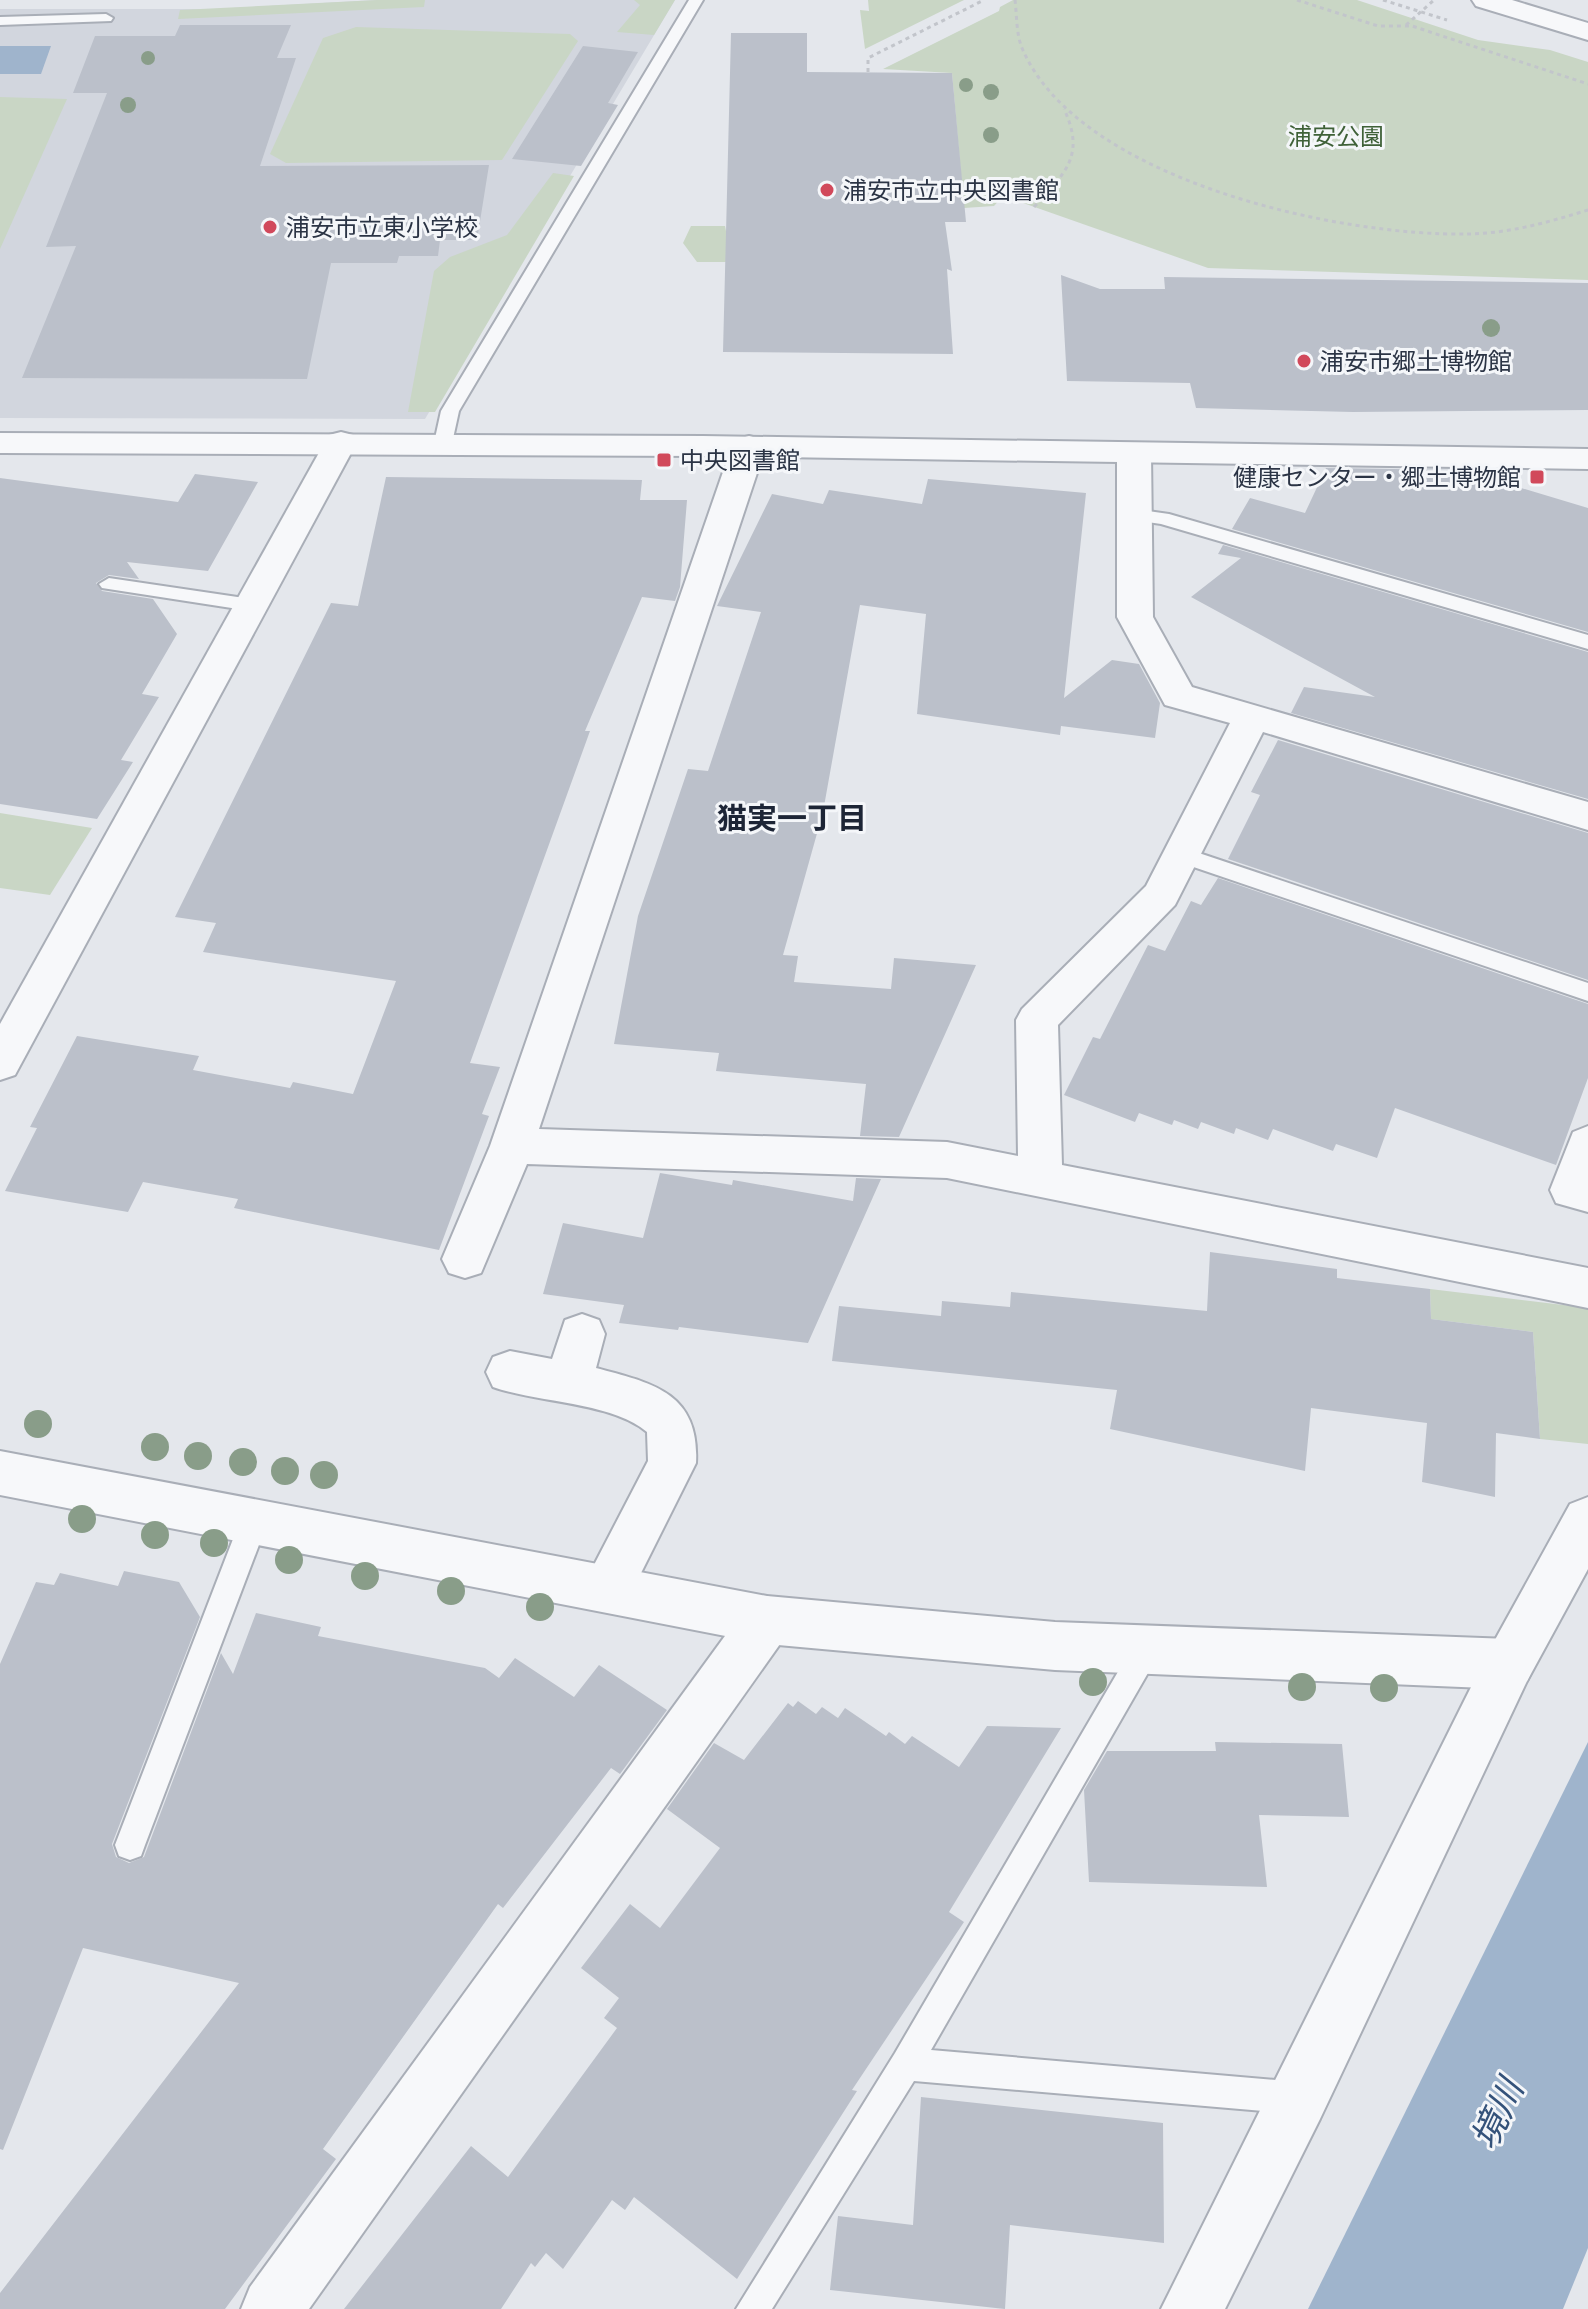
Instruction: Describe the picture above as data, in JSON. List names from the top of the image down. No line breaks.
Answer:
{"districts":["猫実一丁目"],"water":["境川"],"parks":["浦安公園"],"places":{"other":["浦安市立中央図書館","浦安市立東小学校","浦安市郷土博物館"],"transit":["中央図書館","健康センター・郷土博物館"]}}
